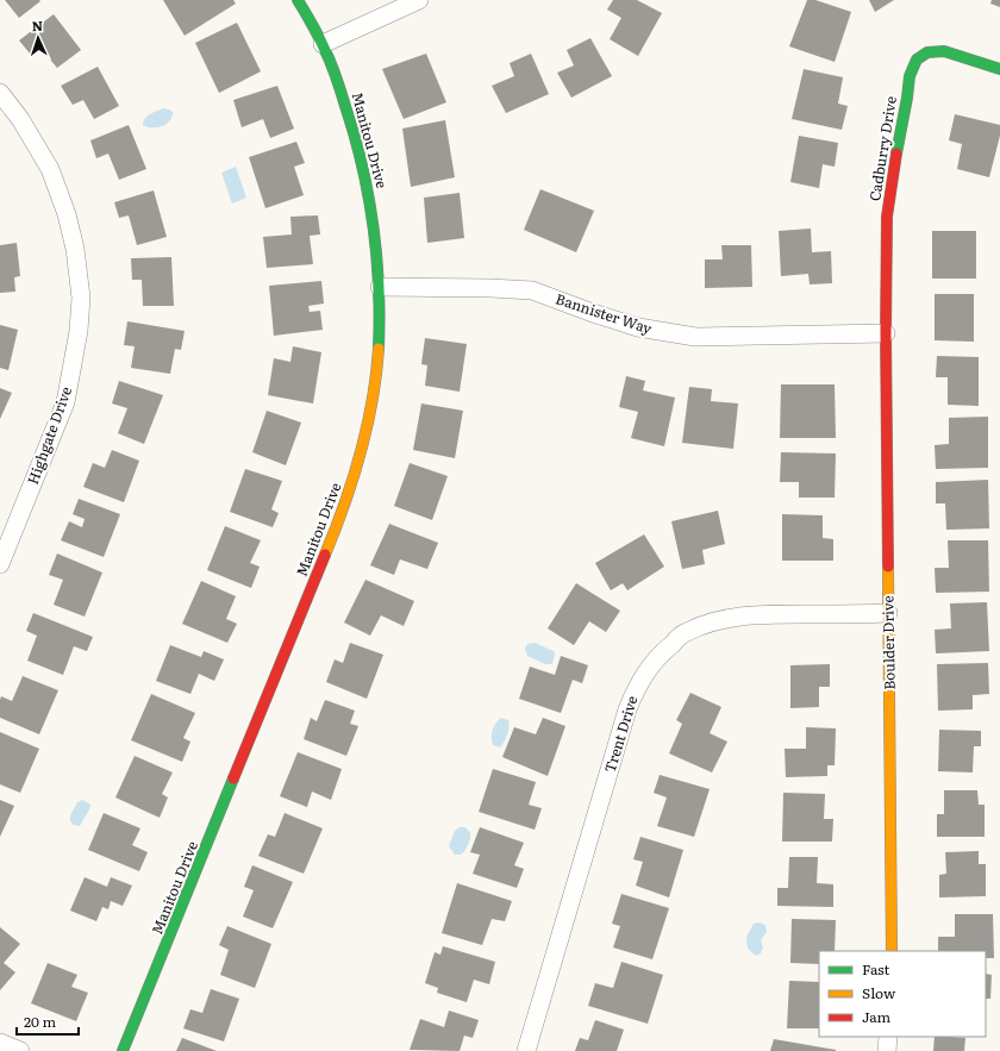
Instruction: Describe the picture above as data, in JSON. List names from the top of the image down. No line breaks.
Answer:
{"streets":{"street":["Manitou Drive","Cadburry Drive","Bannister Way","Highgate Drive","Boulder Drive","Trent Drive"]},"crossings":[["Manitou Drive","Bannister Way"],["Cadburry Drive","Bannister Way"],["Cadburry Drive","Boulder Drive"],["Bannister Way","Boulder Drive"],["Boulder Drive","Trent Drive"]],"legend":["Fast","Slow","Jam"],"scale_bar":"20 m","north":"top"}
